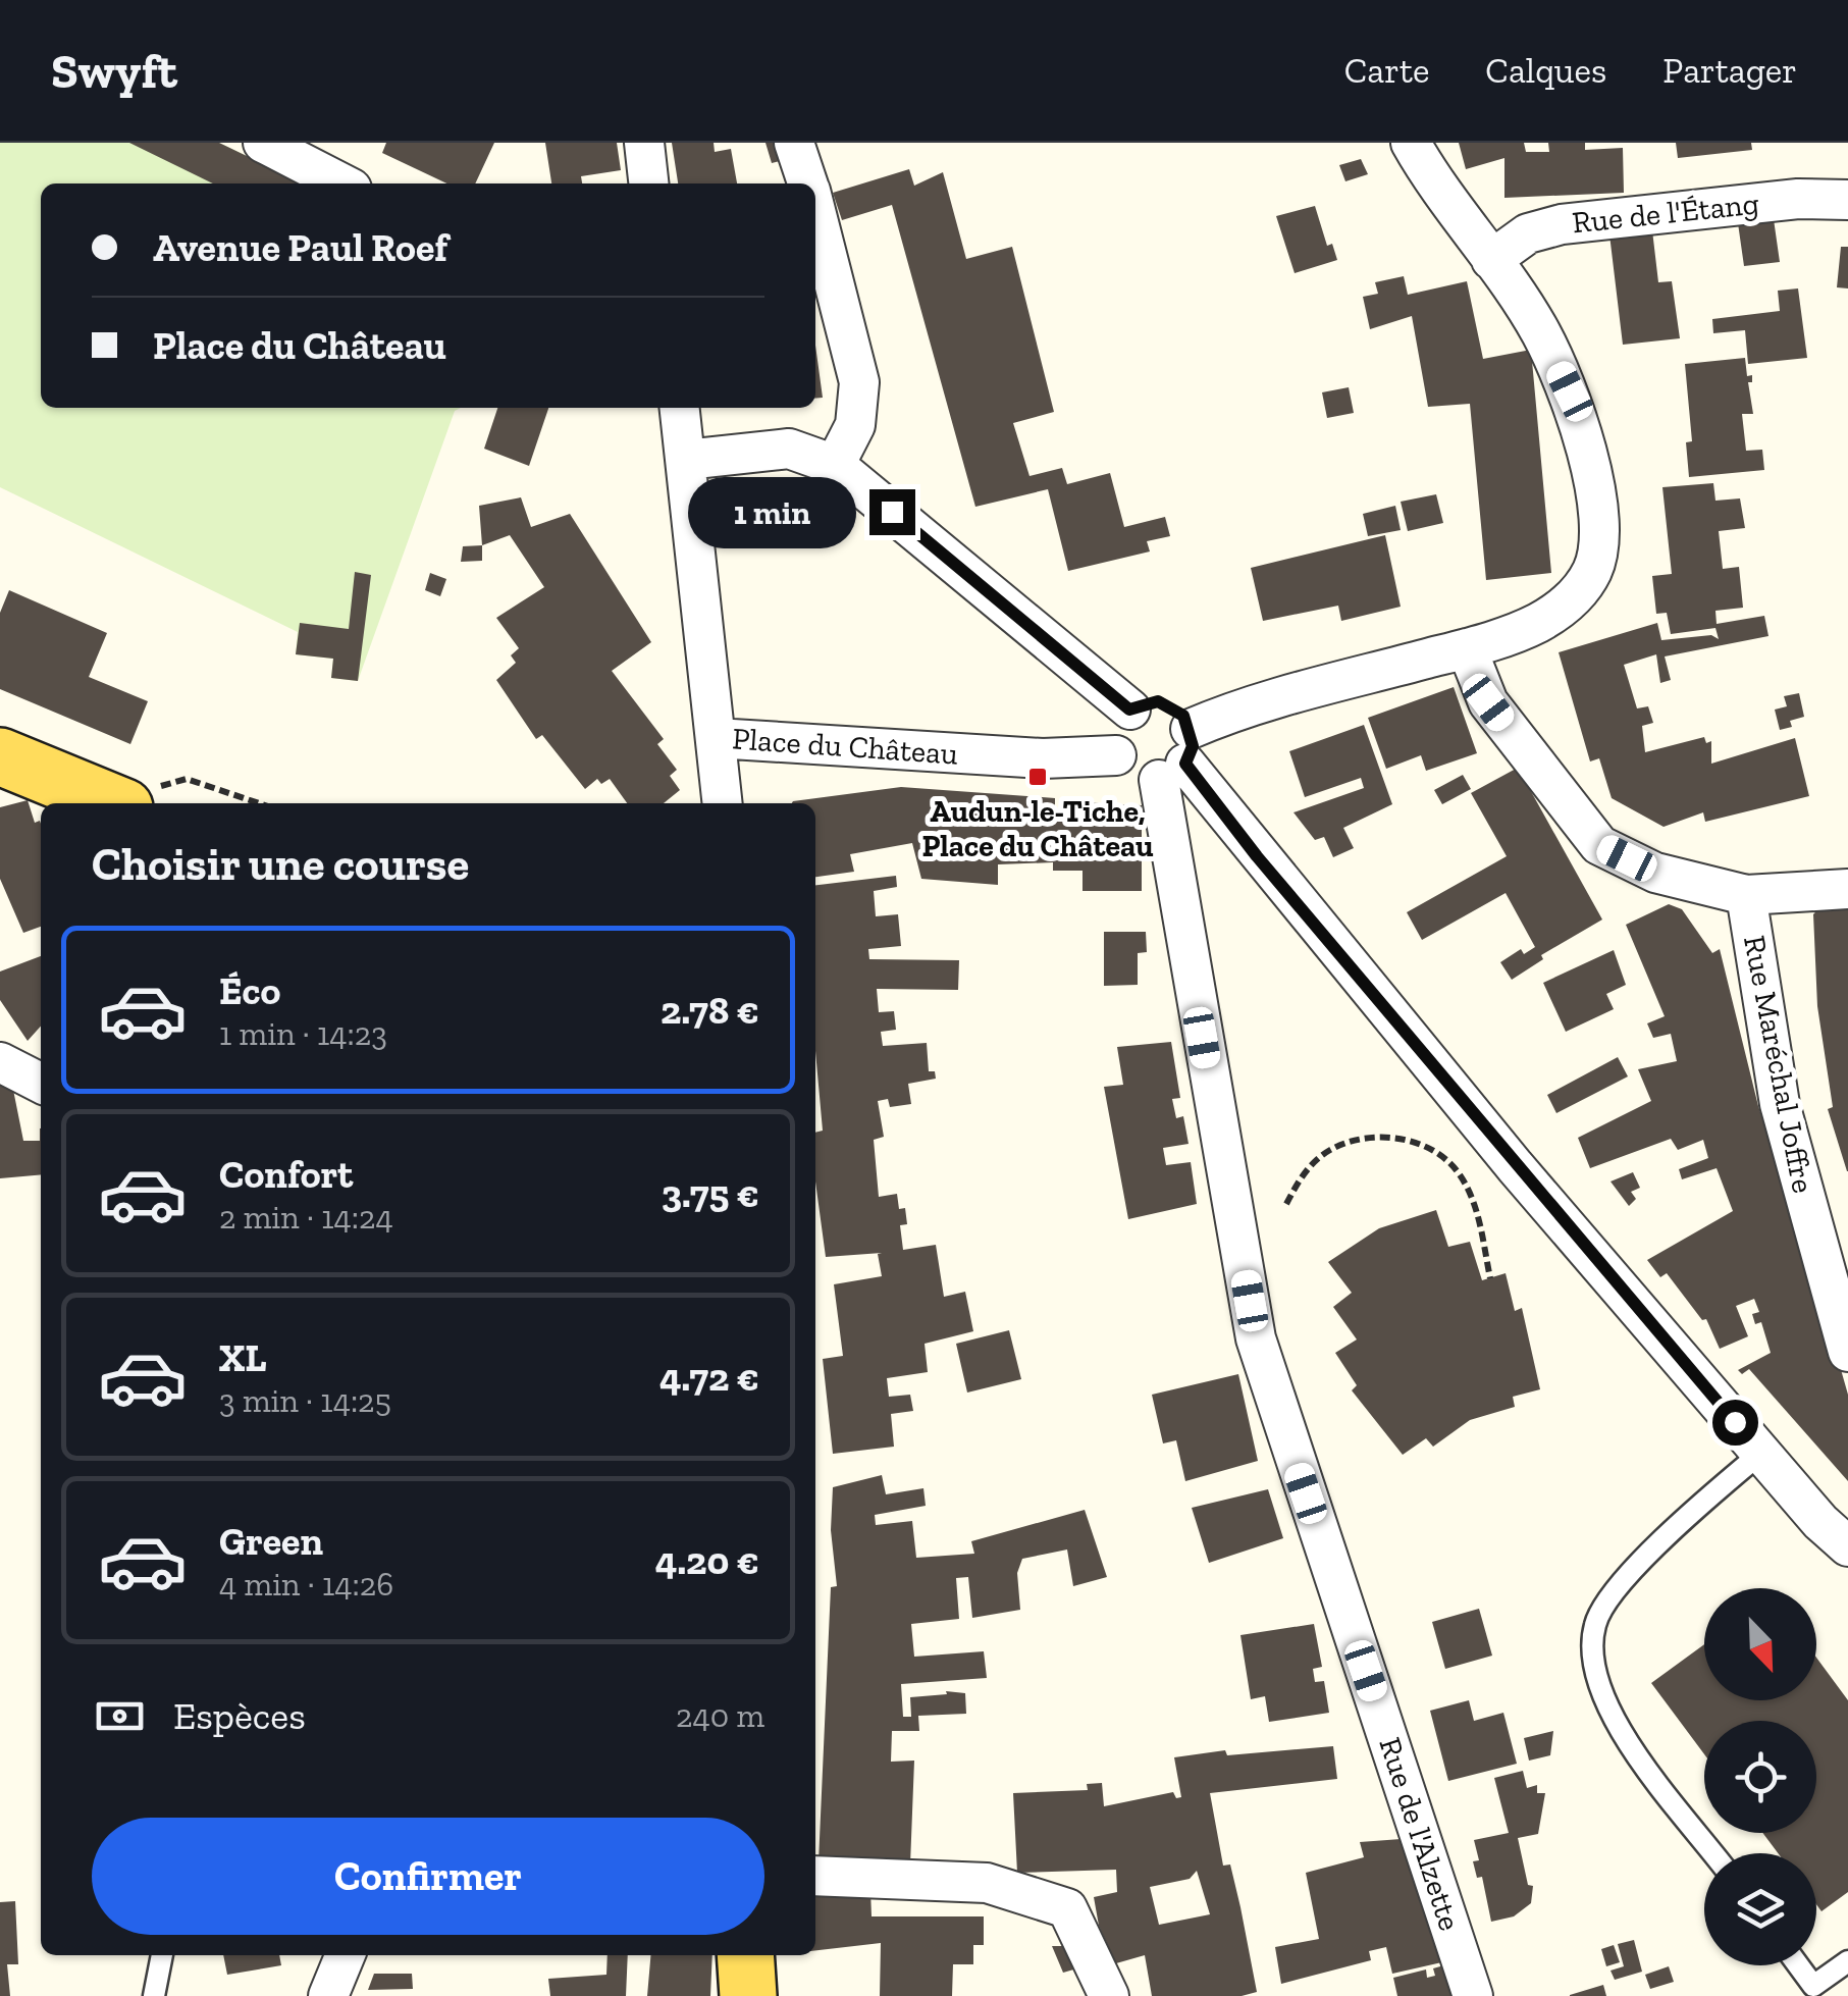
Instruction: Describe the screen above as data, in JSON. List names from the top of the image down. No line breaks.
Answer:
{"streets":{"street":["Rue de l'Étang","Place du Château","Rue Maréchal Joffre","Rue de l'Alzette"]},"crossings":[["Place du Château","Rue de l'Alzette"]],"places":{"transit":["Audun-le-Tiche, Place du Château"]},"north":"bottom right","page":{"header":"Swyft","nav":["Carte","Calques","Partager"],"banner":["Avenue Paul Roef","Place du Château"],"bubble":"1 min","heading":"Choisir une course","list":[{"name":"Éco","note":"1 min · 14:23","value":"2.78 €"},{"name":"Confort","note":"2 min · 14:24","value":"3.75 €"},{"name":"XL","note":"3 min · 14:25","value":"4.72 €"},{"name":"Green","note":"4 min · 14:26","value":"4.20 €"}],"pay":["Espèces","240 m"],"buttons":"Confirmer"}}
